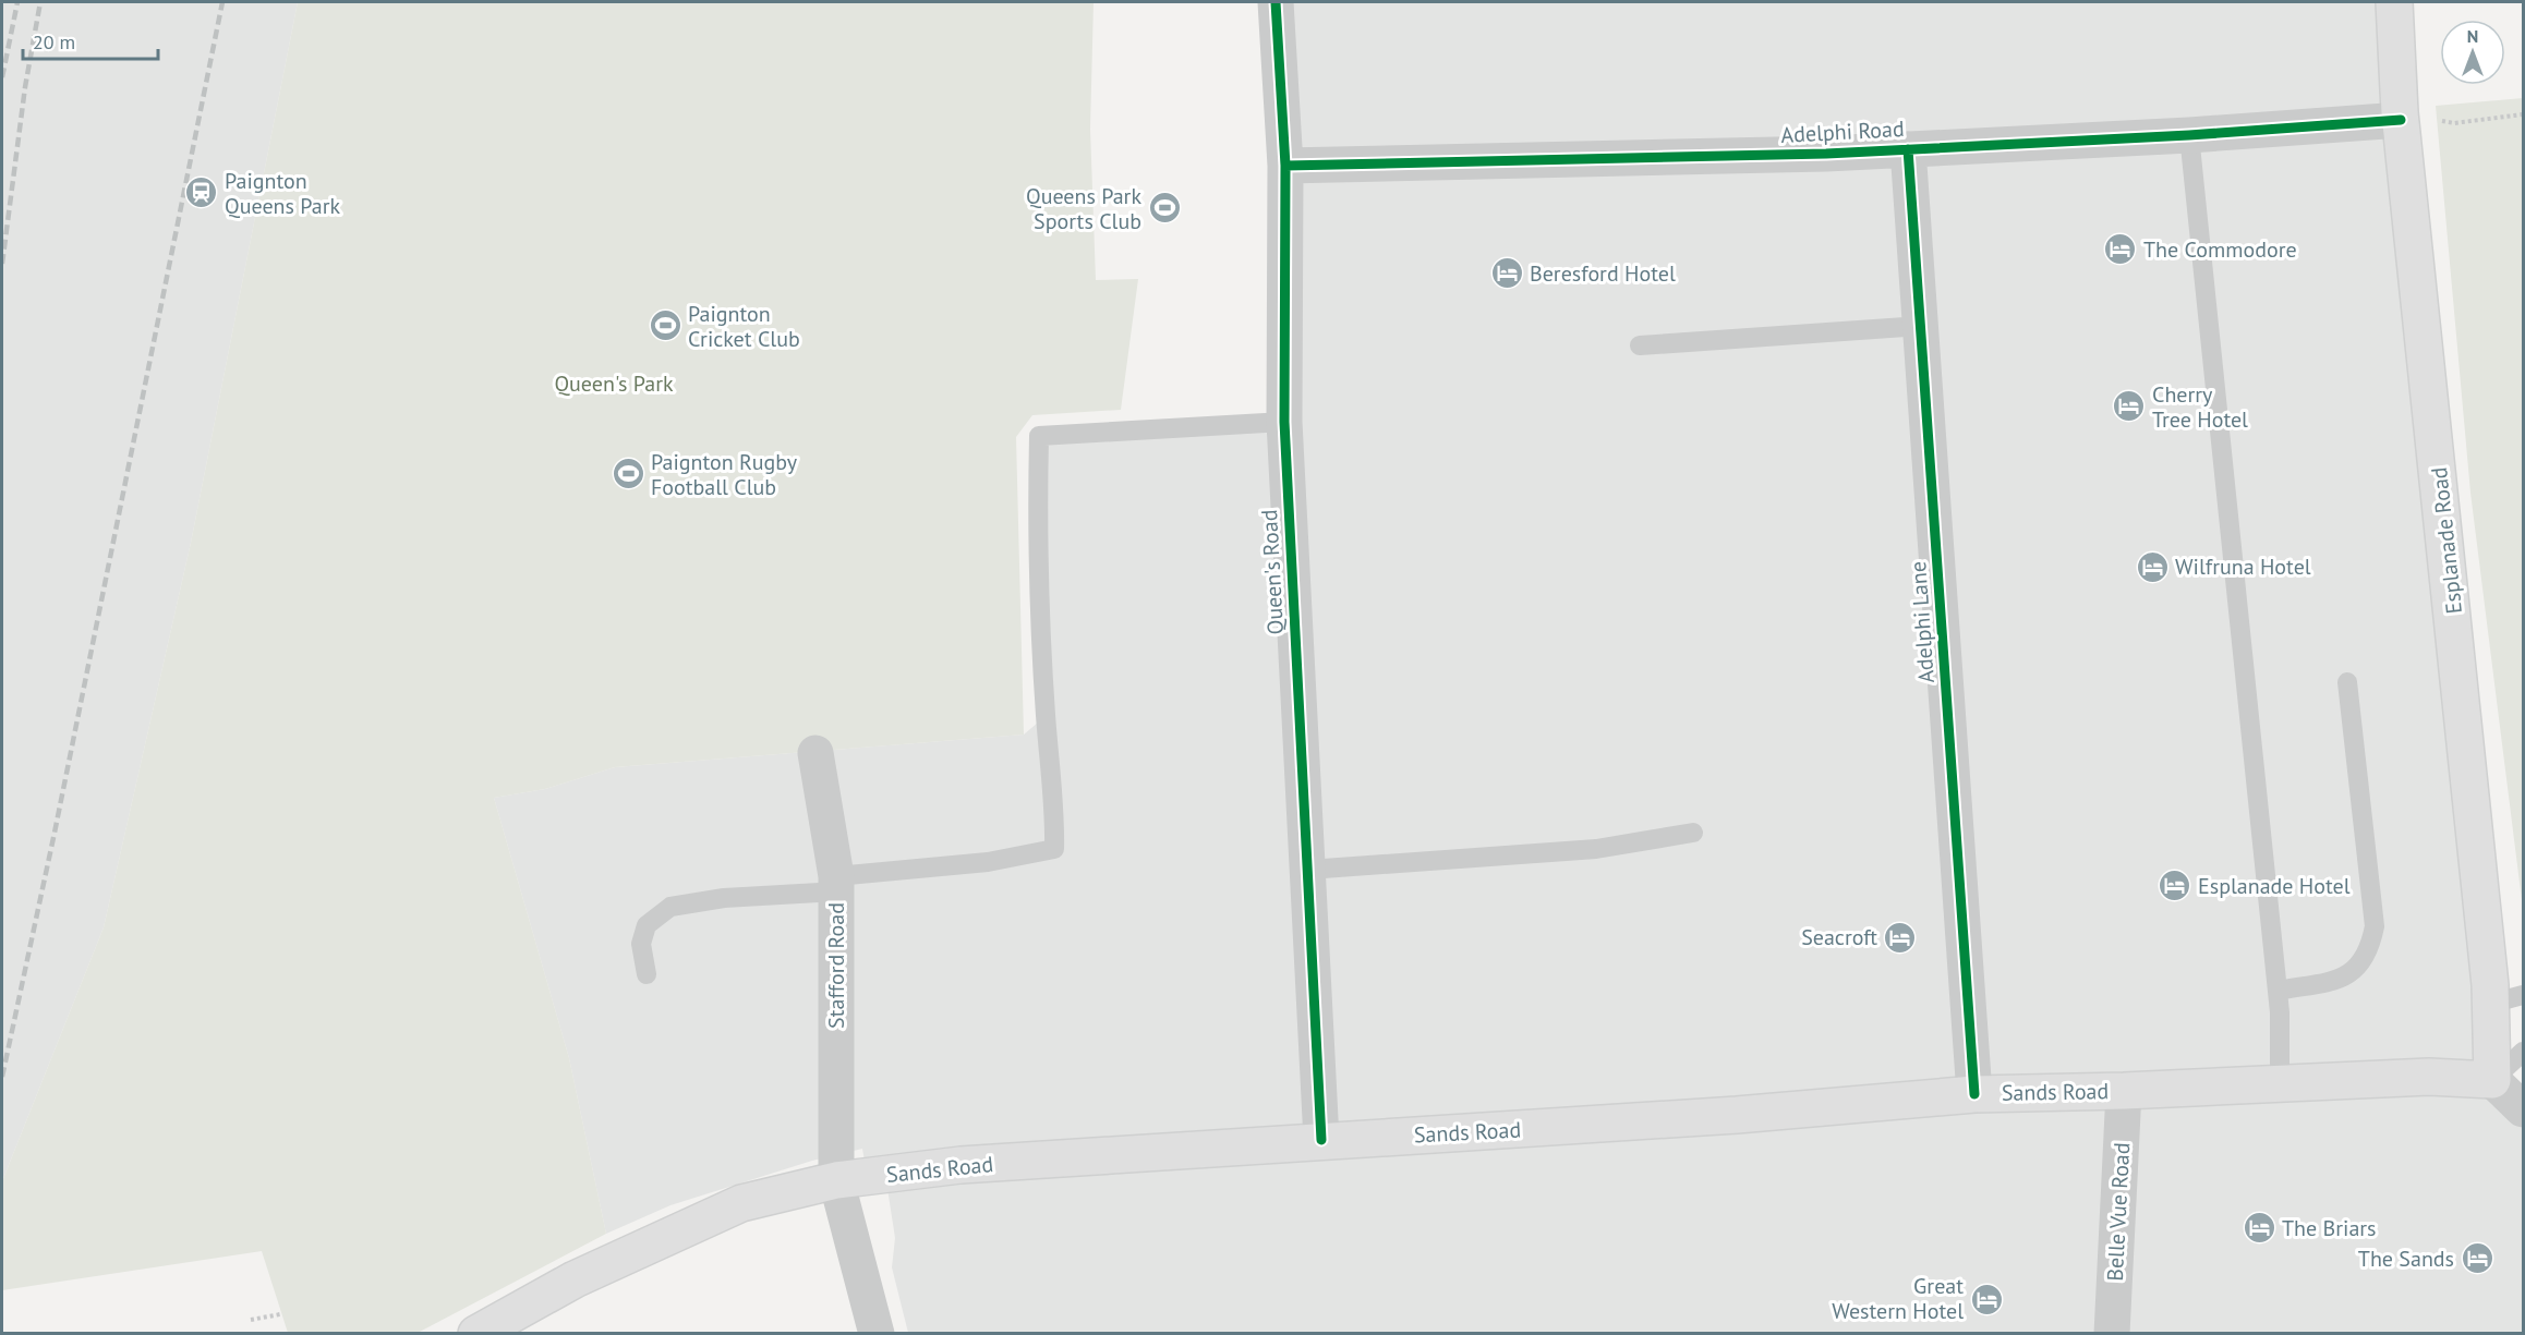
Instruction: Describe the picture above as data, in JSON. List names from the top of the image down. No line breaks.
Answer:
{"streets":{"main road":["Esplanade Road","Sands Road"],"street":["Adelphi Road","Queen's Road","Adelphi Lane","Stafford Road","Belle Vue Road"]},"crossings":[["Adelphi Road","Esplanade Road"],["Adelphi Road","Queen's Road"],["Adelphi Road","Adelphi Lane"],["Esplanade Road","Sands Road"],["Queen's Road","Sands Road"],["Adelphi Lane","Sands Road"],["Stafford Road","Sands Road"],["Sands Road","Belle Vue Road"]],"parks":["Queen's Park"],"places":{"station":["Paignton Queens Park"],"sports":["Queens Park Sports Club","Paignton Cricket Club","Paignton Rugby Football Club"],"hotel":["The Commodore","Beresford Hotel","Cherry Tree Hotel","Wilfruna Hotel","Esplanade Hotel","Seacroft","The Briars","The Sands","Great Western Hotel"]},"scale_bar":"20 m","north":"top"}
